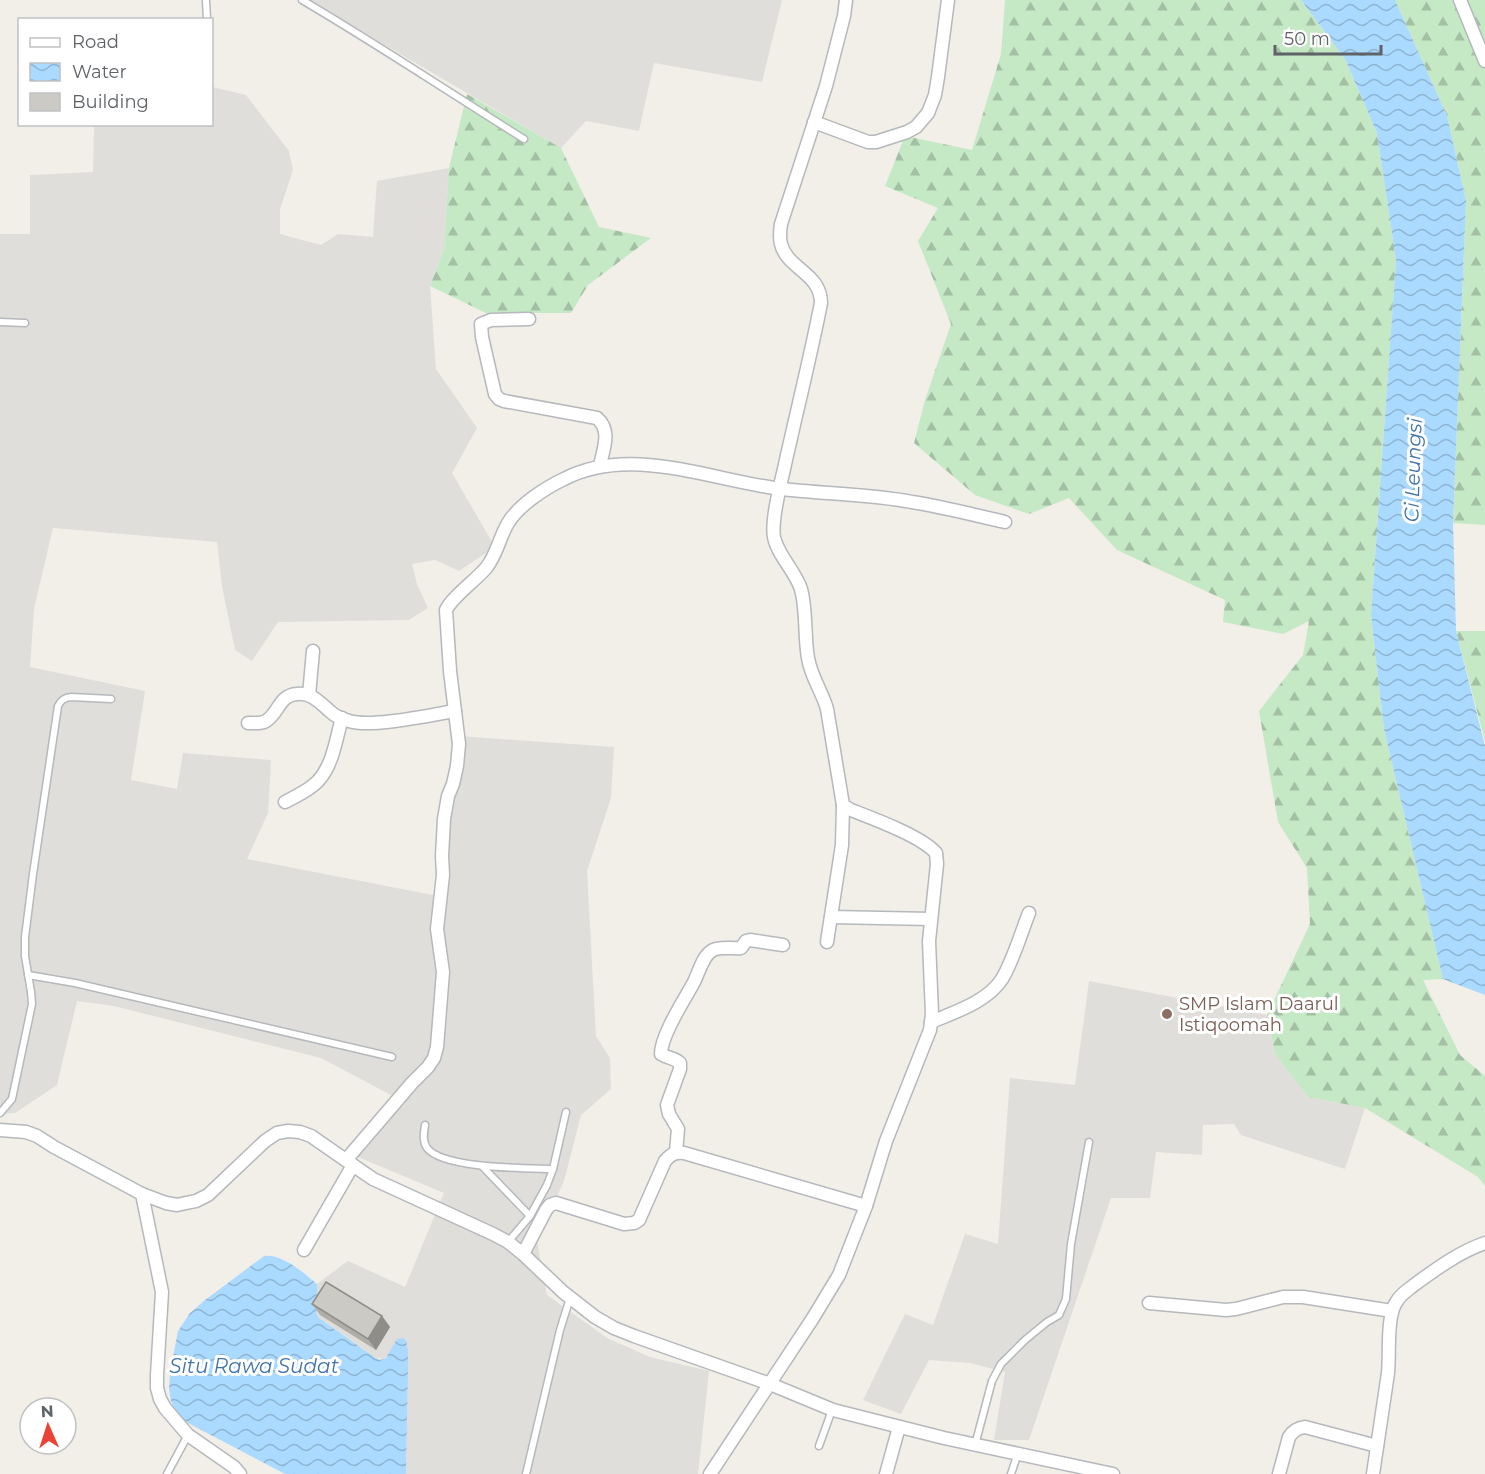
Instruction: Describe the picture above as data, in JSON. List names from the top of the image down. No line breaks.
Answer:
{"water":["Ci Leungsi","Situ Rawa Sudat"],"places":["SMP Islam Daarul Istiqoomah"],"legend":["Road","Water","Building"],"scale_bar":"50 m","north":"top"}
